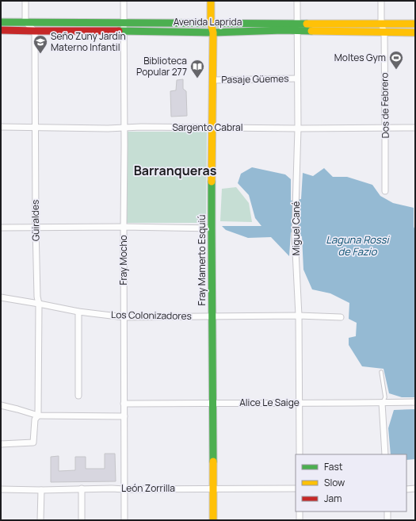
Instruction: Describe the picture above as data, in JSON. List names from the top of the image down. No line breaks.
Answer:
{"streets":{"main road":["Avenida Laprida","Fray Mamerto Esquiú"],"street":["Pasaje Güemes","Dos de Febrero","Sargento Cabral","Güiraldes","Miguel Cané","Fray Mocho","Los Colonizadores","Alice Le Saige","León Zorrilla"]},"crossings":[["Avenida Laprida","Dos de Febrero"],["Avenida Laprida","Güiraldes"],["Avenida Laprida","Miguel Cané"],["Avenida Laprida","Fray Mocho"],["Avenida Laprida","Fray Mamerto Esquiú"],["Pasaje Güemes","Miguel Cané"],["Pasaje Güemes","Fray Mamerto Esquiú"],["Dos de Febrero","Sargento Cabral"],["Sargento Cabral","Güiraldes"],["Sargento Cabral","Miguel Cané"],["Sargento Cabral","Fray Mocho"],["Sargento Cabral","Fray Mamerto Esquiú"],["Güiraldes","Los Colonizadores"],["Miguel Cané","Los Colonizadores"],["Miguel Cané","Alice Le Saige"],["Fray Mocho","Los Colonizadores"],["Fray Mocho","Alice Le Saige"],["Fray Mocho","León Zorrilla"],["Fray Mamerto Esquiú","Los Colonizadores"],["Fray Mamerto Esquiú","Alice Le Saige"],["Fray Mamerto Esquiú","León Zorrilla"]],"districts":["Barranqueras"],"water":["Laguna Rossi de Fazio"],"places":{"school or university":["Seño Zuny Jardín Materno Infantil"],"sports":["Moltes Gym"],"library":["Biblioteca Popular 277"]},"legend":["Fast","Slow","Jam"]}
